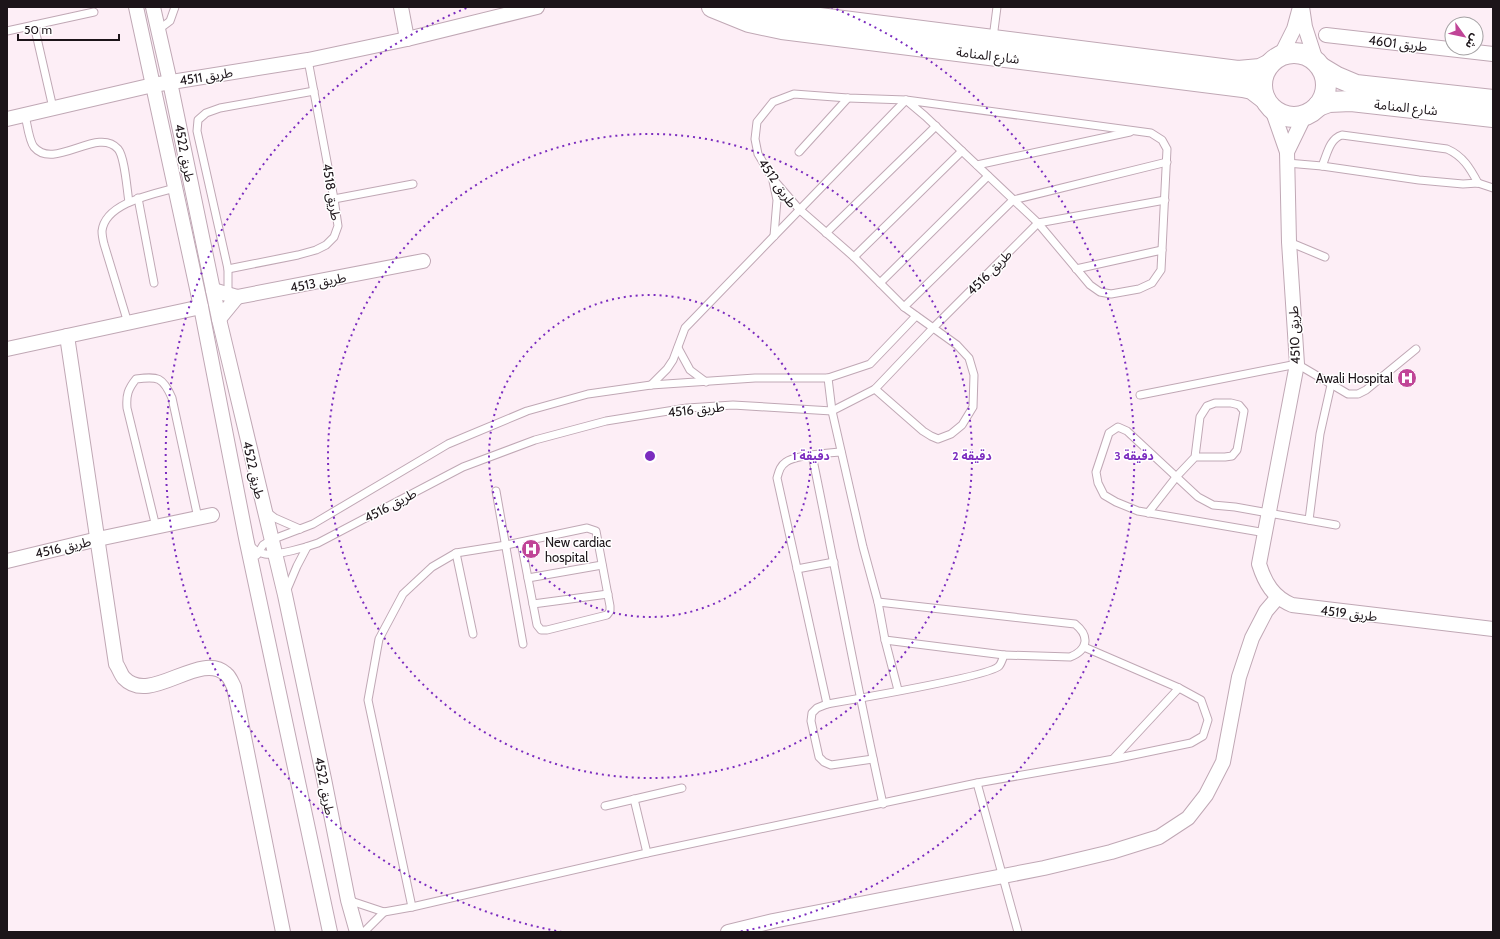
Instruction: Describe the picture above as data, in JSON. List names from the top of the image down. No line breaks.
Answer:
{"streets":{"street":["طريق 4601","شارع المنامة","طريق 4511","طريق 4522","طريق 4516","طريق 4513","طريق 4510","طريق 4519"],"lane":["طريق 4512","طريق 4518"]},"crossings":[["شارع المنامة","طريق 4510"],["طريق 4511","طريق 4522"],["طريق 4511","طريق 4518"],["طريق 4522","طريق 4516"],["طريق 4522","طريق 4513"],["طريق 4512","طريق 4516"],["طريق 4510","طريق 4519"]],"places":{"hospital":["Awali Hospital","New cardiac hospital"]},"scale_bar":"50 m","north":"bottom right","rings":["1 دقيقة","2 دقيقة","3 دقيقة"]}
